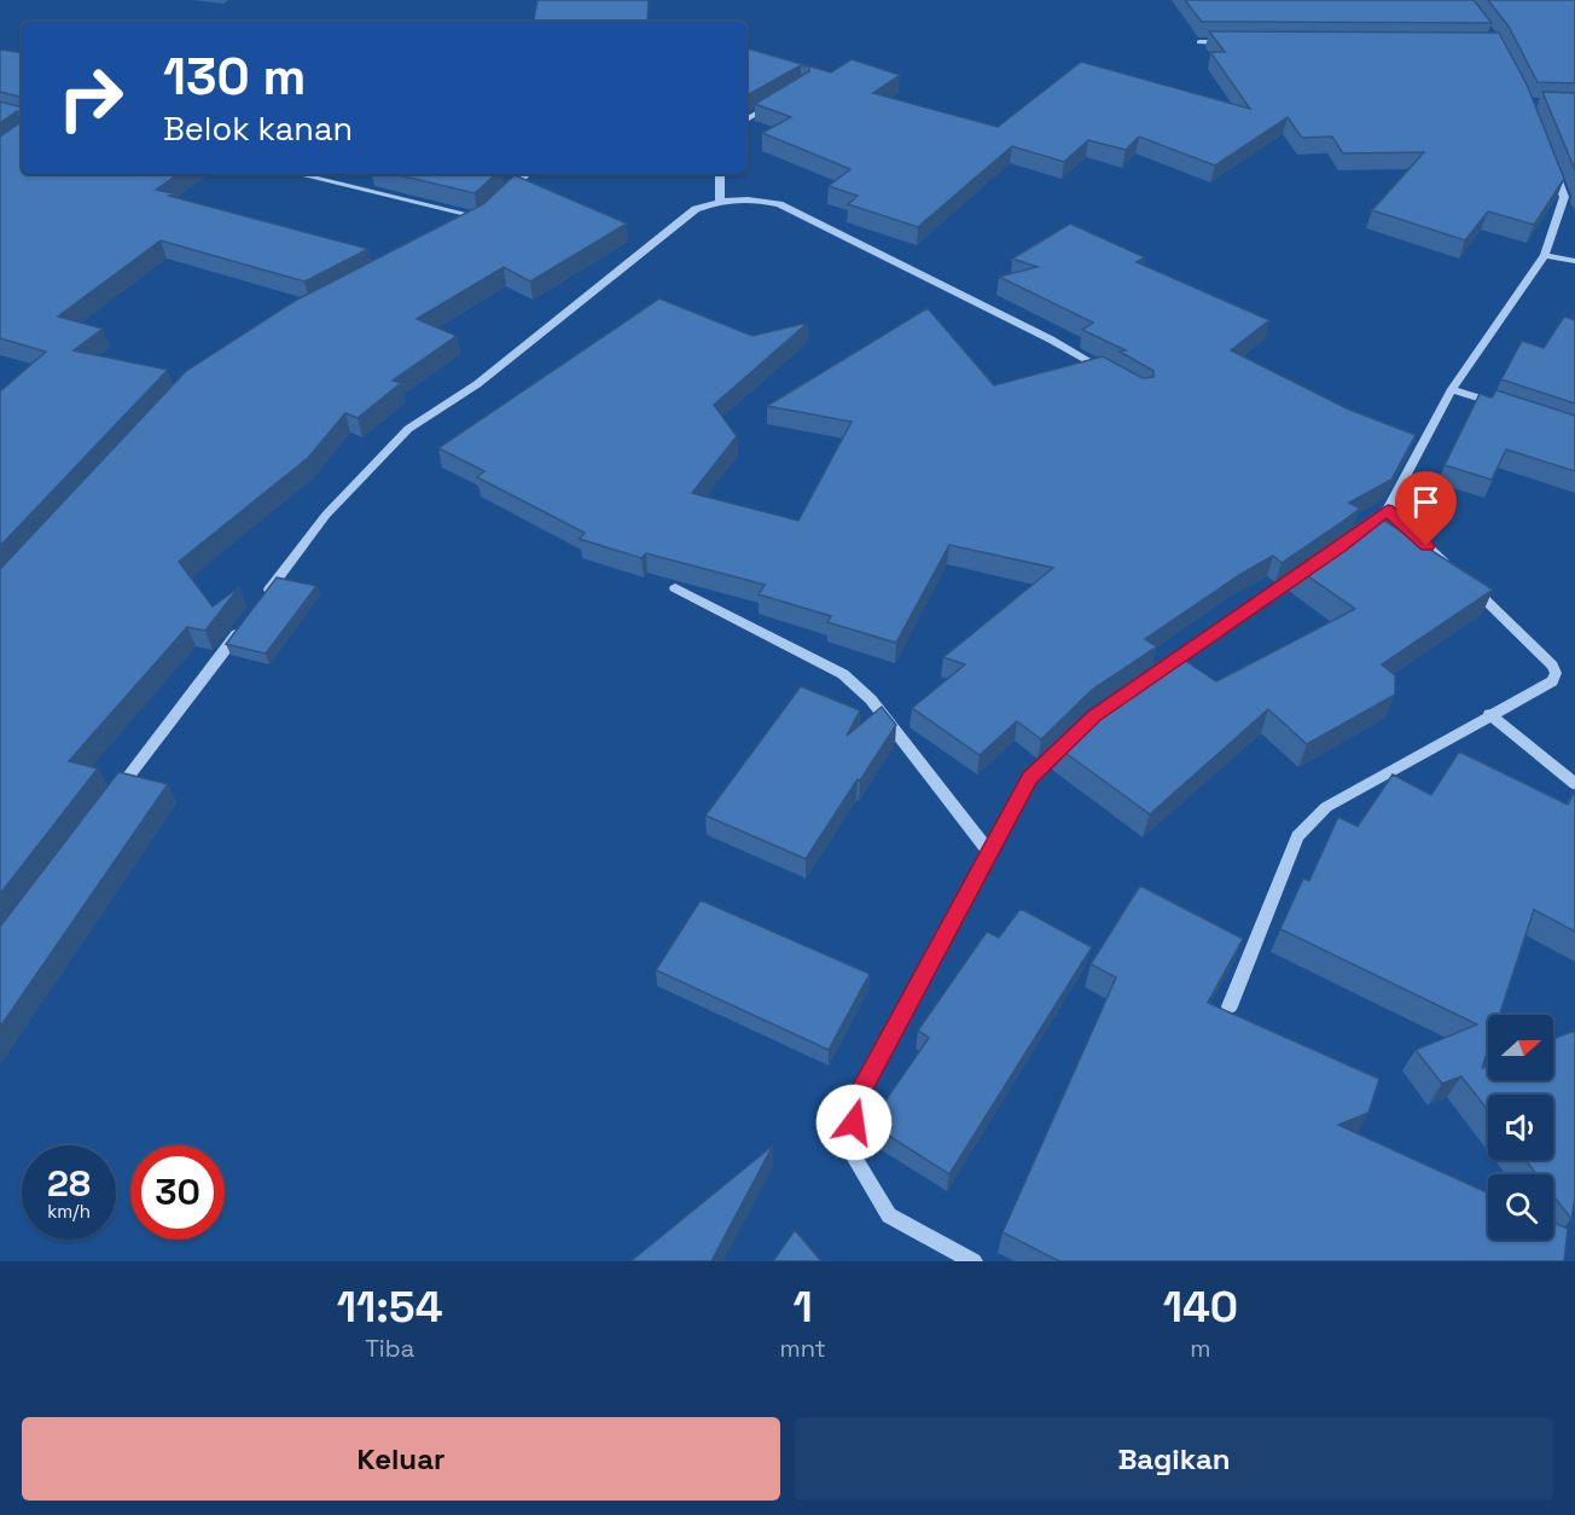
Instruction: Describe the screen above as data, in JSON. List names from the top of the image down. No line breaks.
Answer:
{"north":"right","page":{"turn":["130 m","Belok kanan"],"speed":"28 km/h","limit":"30","eta":["11:54","Tiba","1","mnt","140","m"],"buttons":["Keluar","Bagikan"]}}
